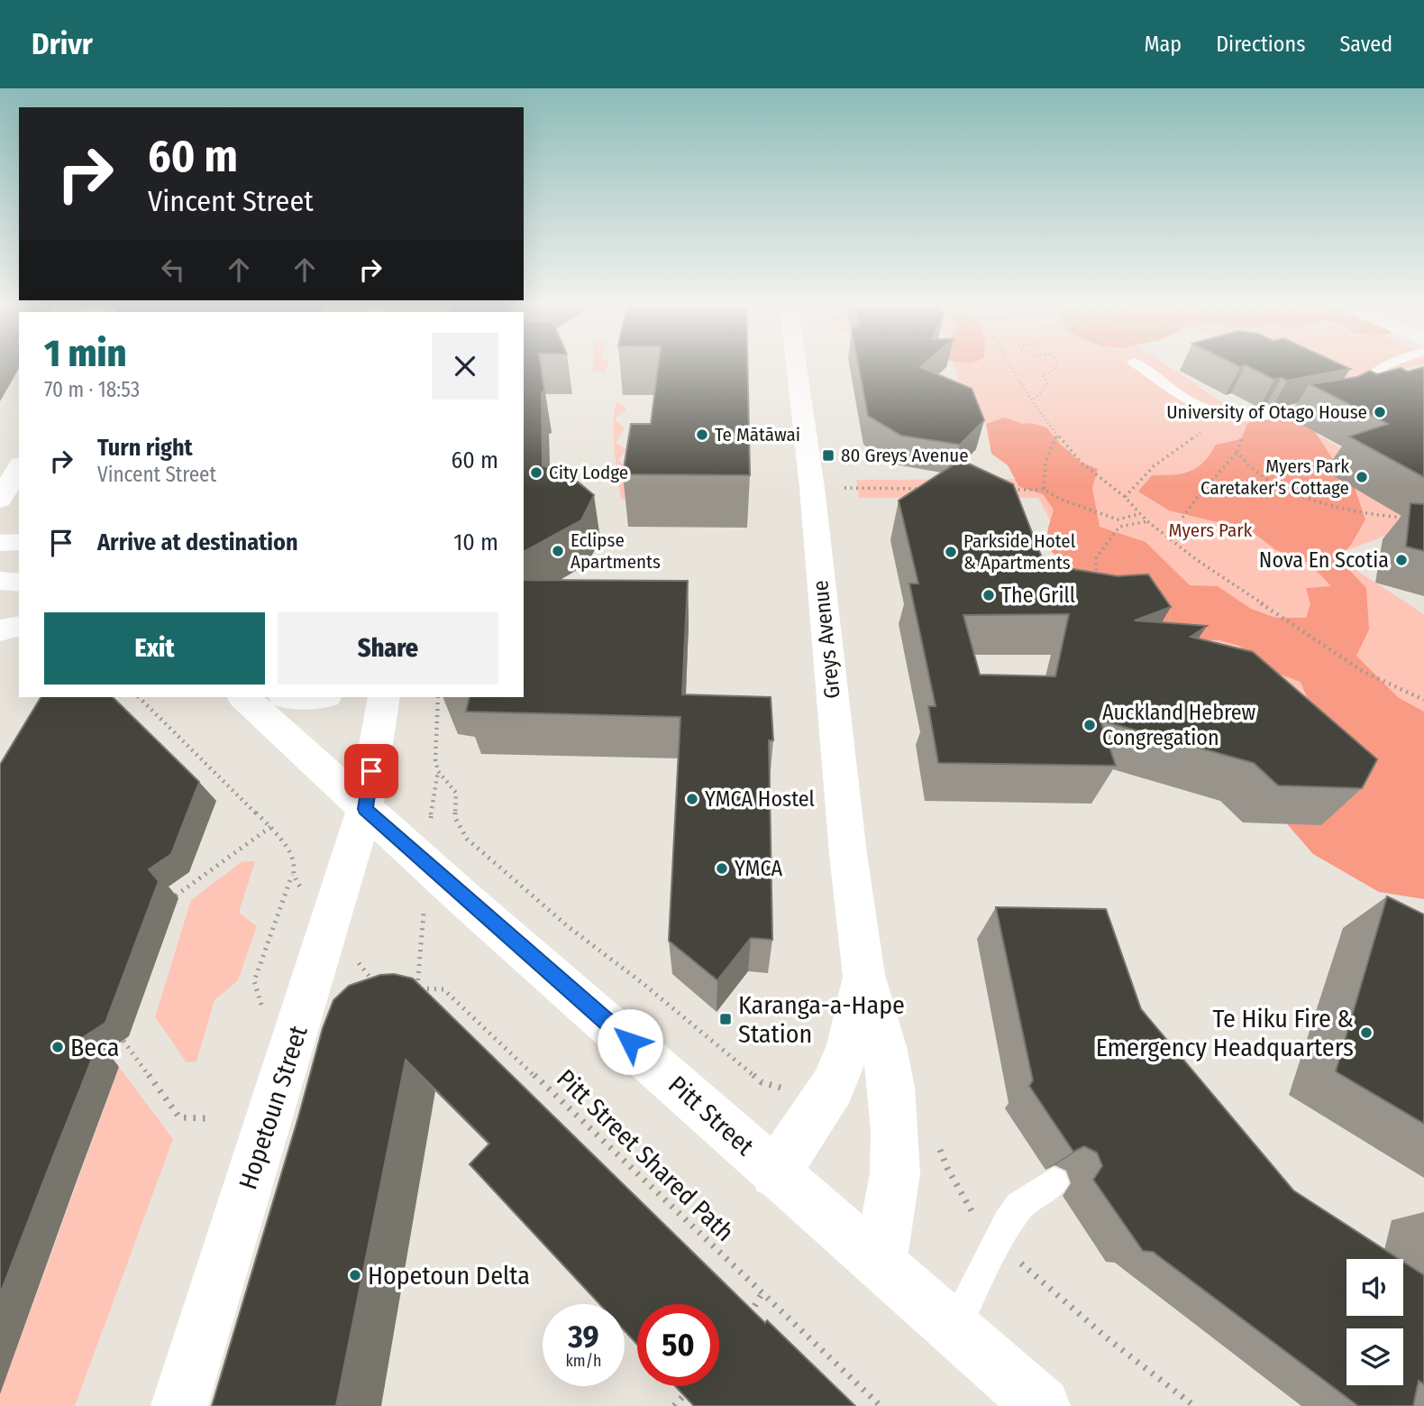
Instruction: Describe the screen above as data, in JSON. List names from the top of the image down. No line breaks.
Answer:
{"streets":{"main road":["Greys Avenue","Hopetoun Street","Pitt Street"],"path":["Pitt Street Shared Path"]},"crossings":[["Greys Avenue","Pitt Street"],["Hopetoun Street","Pitt Street"]],"parks":["Myers Park"],"places":{"other":["University of Otago House","Te Mātāwai","City Lodge","Myers Park Caretaker's Cottage","Eclipse Apartments","Parkside Hotel & Apartments","Nova En Scotia","The Grill","Auckland Hebrew Congregation","YMCA Hostel","YMCA","Te Hiku Fire & Emergency Headquarters","Beca","Hopetoun Delta"],"transit":["80 Greys Avenue","Karanga-a-Hape Station"]},"page":{"header":"Drivr","nav":["Map","Directions","Saved"],"turn":["60 m","Vincent Street"],"heading":["1 min","70 m · 18:53"],"list":[{"name":"Turn right","note":"Vincent Street","value":"60 m"},{"name":"Arrive at destination","value":"10 m"}],"buttons":["Exit","Share"],"speed":"39 km/h","limit":"50"}}
